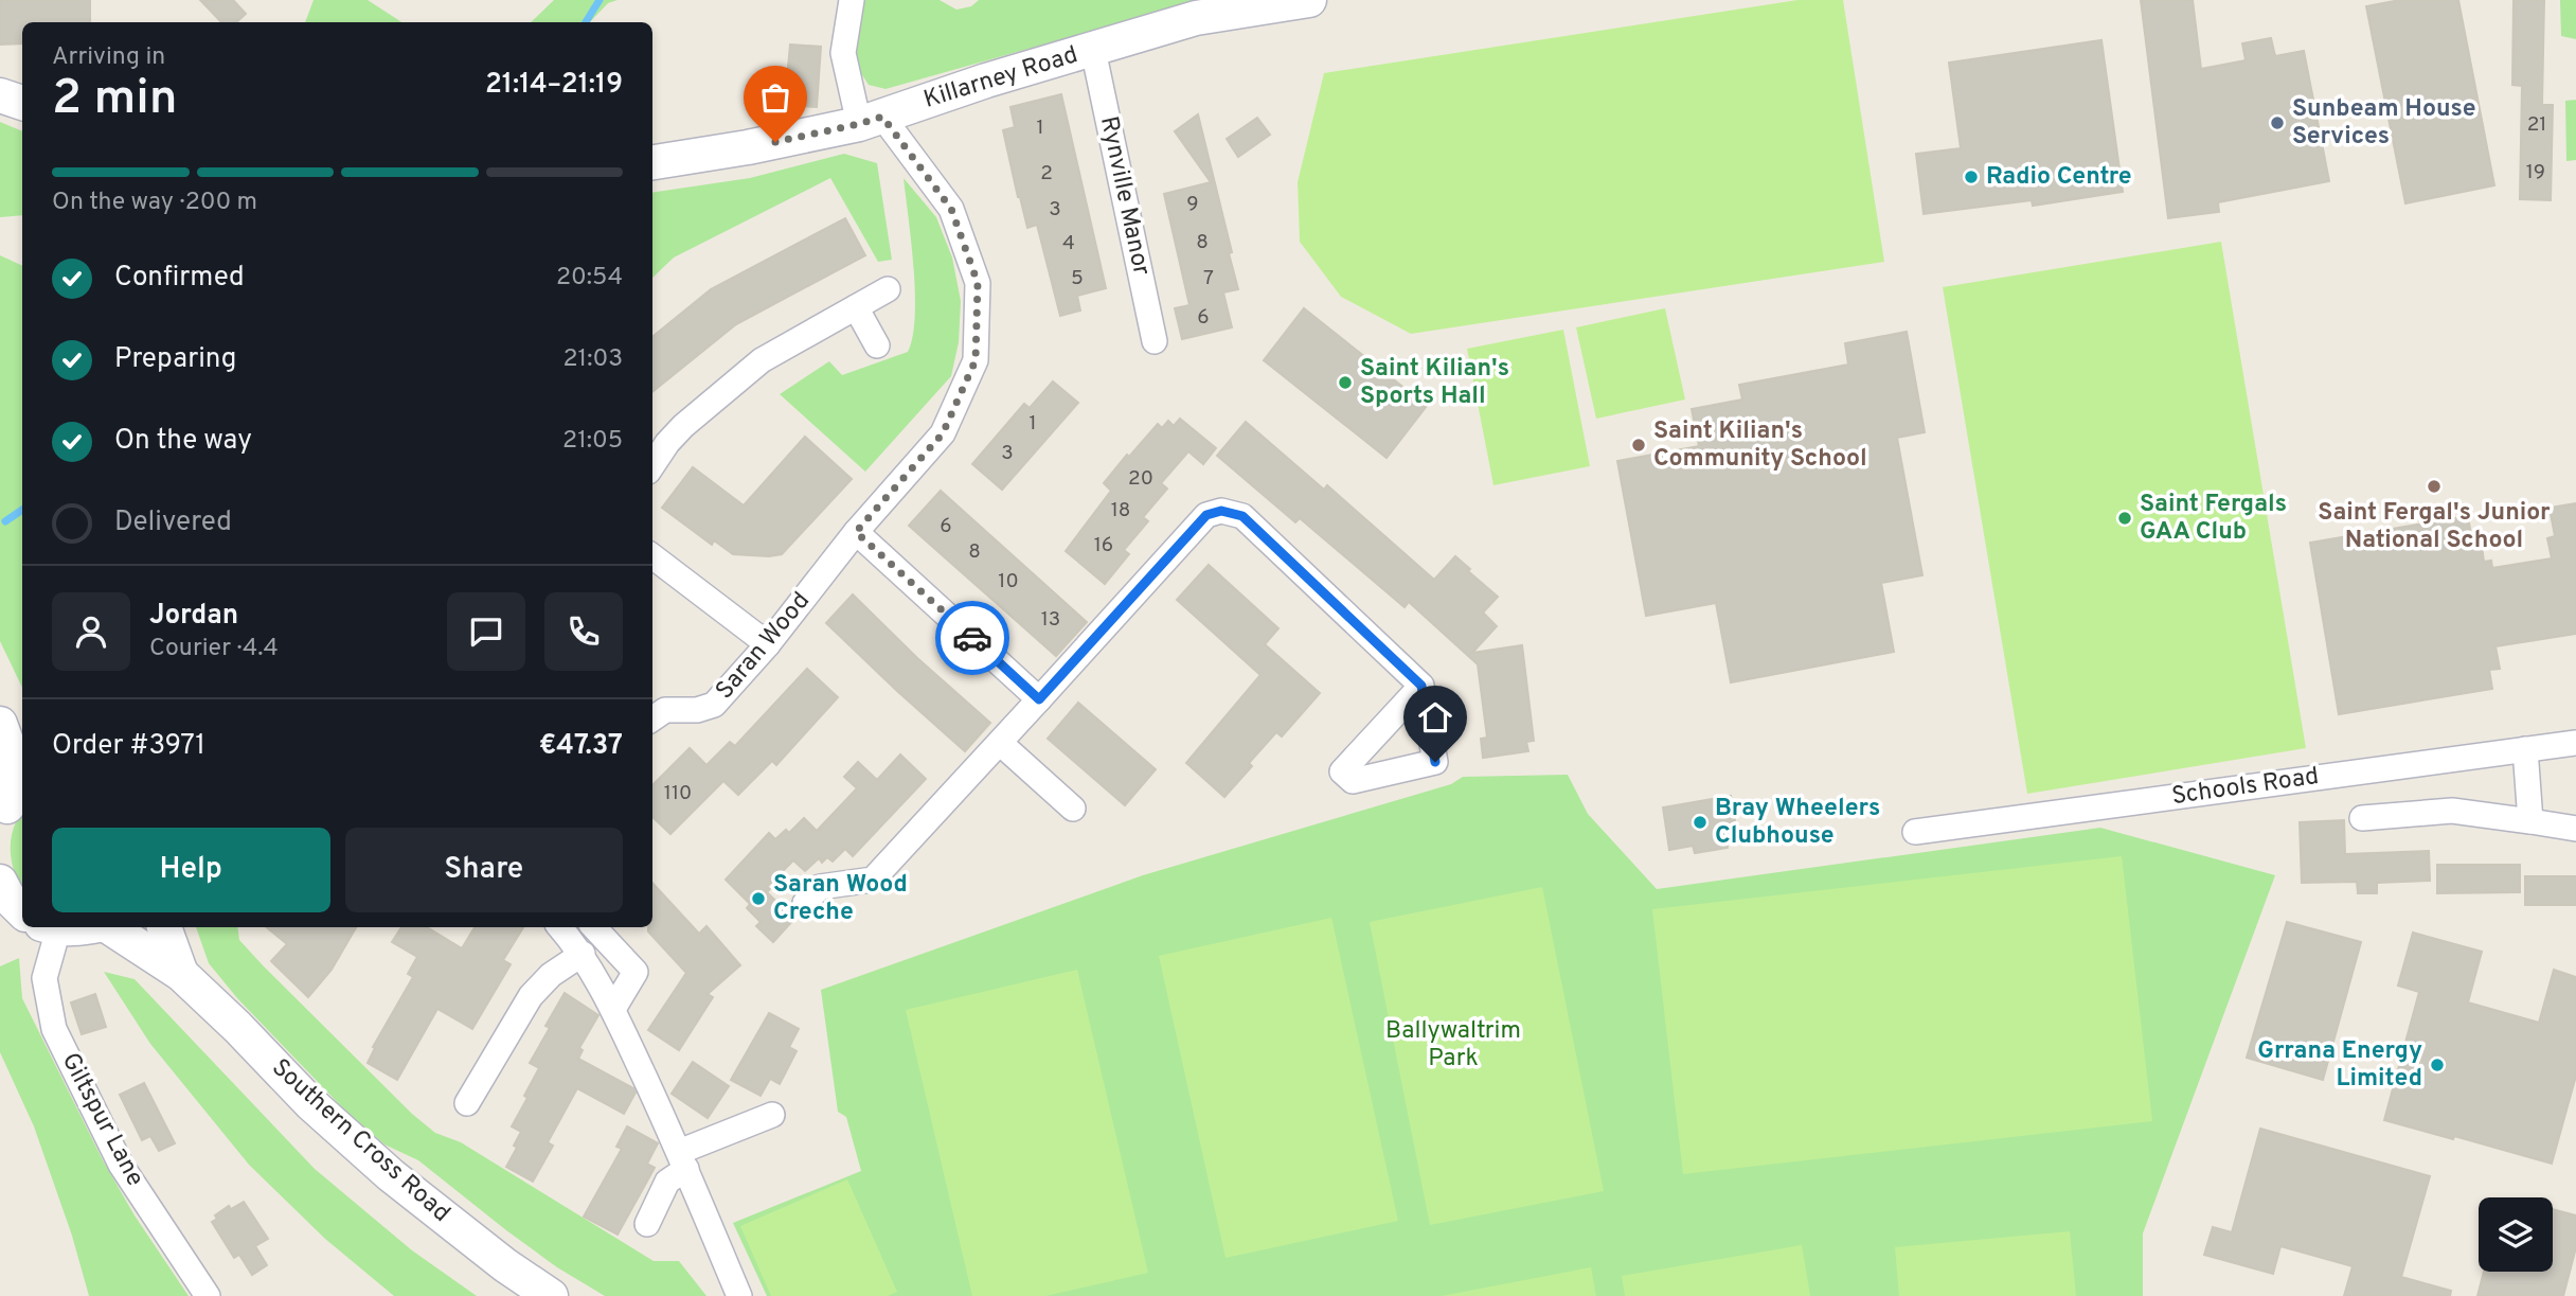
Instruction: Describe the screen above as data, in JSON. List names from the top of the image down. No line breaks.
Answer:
{"streets":{"main road":["Killarney Road","Southern Cross Road"],"street":["Rynville Manor","Saran Wood","Schools Road","Giltspur Lane"]},"crossings":[["Killarney Road","Rynville Manor"],["Killarney Road","Saran Wood"]],"parks":["Ballywaltrim Park"],"places":["Sunbeam House Services","Radio Centre","Saint Kilian's Sports Hall","Saint Kilian's Community School","Saint Fergal's Junior National School","Saint Fergals GAA Club","Bray Wheelers Clubhouse","Saran Wood Creche","Grrana Energy Limited"],"house_numbers":["21","1","19","2","9","3","8","4","5","7","6","1","3","20","18","6","16","8","10","13","110"],"page":{"heading":["2 min","Arriving in","21:14–21:19"],"panel":["Jordan","Courier · 4.4","Order #3971","€47.37"],"bar":"On the way · 200 m","list":[["Confirmed","20:54"],["Preparing","21:03"],["On the way","21:05"],"Delivered"],"buttons":["Help","Share"]}}
